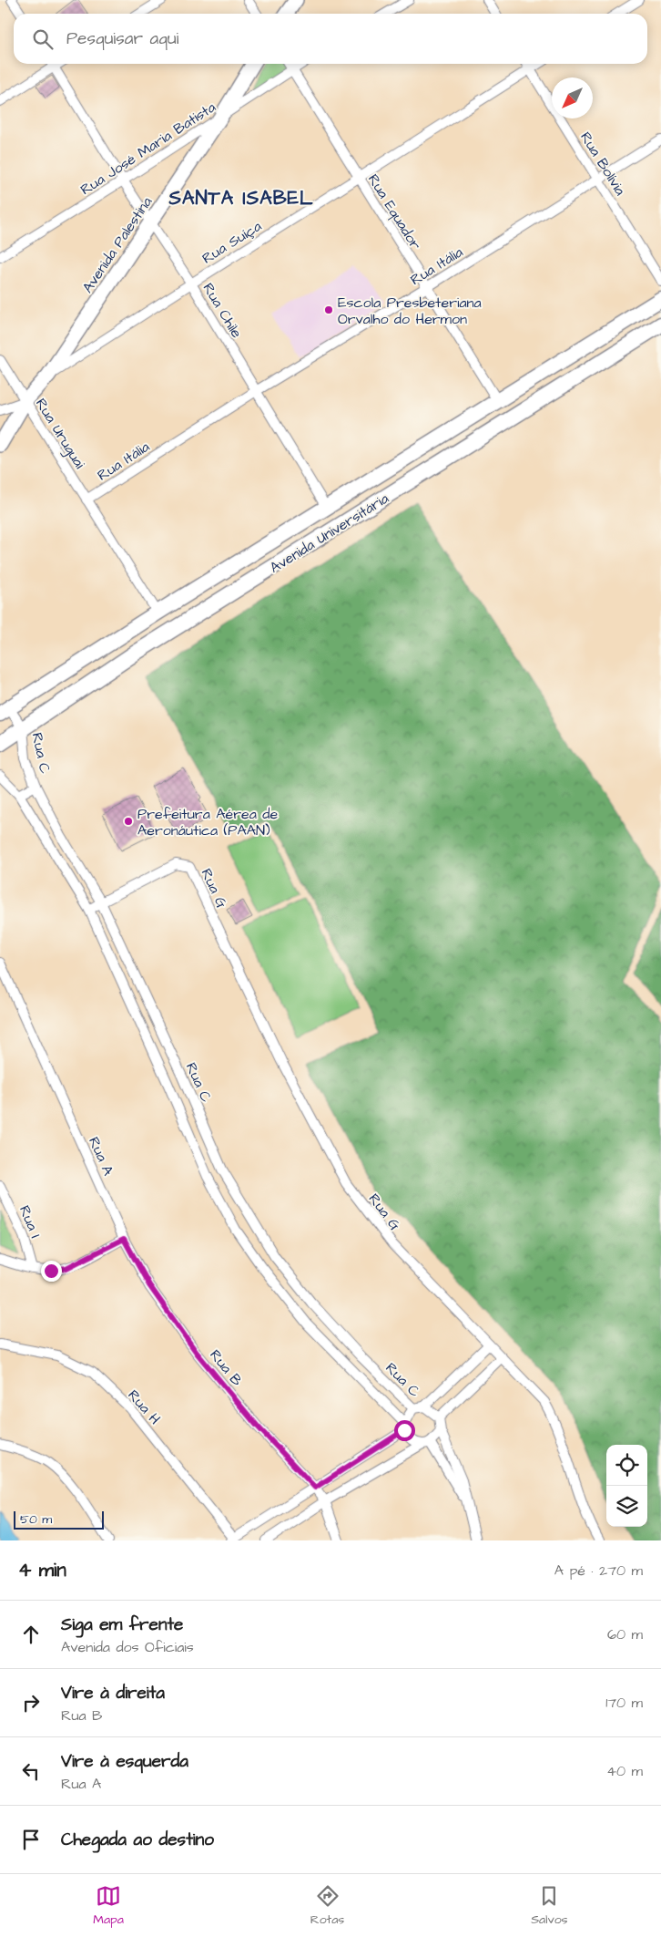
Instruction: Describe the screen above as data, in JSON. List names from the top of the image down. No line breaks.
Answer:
{"streets":{"main road":["Avenida Universitária"],"street":["Rua José Maria Batista","Rua Bolívia","Rua Equador","Rua Suíça","Avenida Palestina","Rua Itália","Rua Chile","Rua Uruguai","Rua C","Rua G","Rua A","Rua I","Rua B","Rua H"]},"crossings":[["Rua José Maria Batista","Rua Equador"],["Rua José Maria Batista","Avenida Palestina"],["Rua José Maria Batista","Rua Chile"],["Rua Bolívia","Rua Suíça"],["Rua Bolívia","Rua Itália"],["Rua Equador","Rua Suíça"],["Rua Equador","Rua Itália"],["Rua Equador","Avenida Universitária"],["Rua Suíça","Avenida Palestina"],["Rua Suíça","Rua Chile"],["Avenida Palestina","Rua Chile"],["Avenida Palestina","Rua Uruguai"],["Rua Itália","Rua Chile"],["Rua Itália","Rua Uruguai"],["Rua Chile","Avenida Universitária"],["Rua Uruguai","Avenida Universitária"],["Avenida Universitária","Rua C"],["Rua C","Rua G"],["Rua A","Rua B"]],"districts":["SANTA ISABEL"],"places":["Escola Presbeteriana Orvalho do Hermon","Prefeitura Aérea de Aeronáutica (PAAN)"],"scale_bar":"50 m","north":"bottom left","page":{"search":"Pesquisar aqui","scale":"50 m","heading":["4 min","A pé · 270 m"],"list":[["Siga em frente","Avenida dos Oficiais","60 m"],["Vire à direita","Rua B","170 m"],["Vire à esquerda","Rua A","40 m"],"Chegada ao destino"],"nav":["Mapa","Rotas","Salvos"]}}
